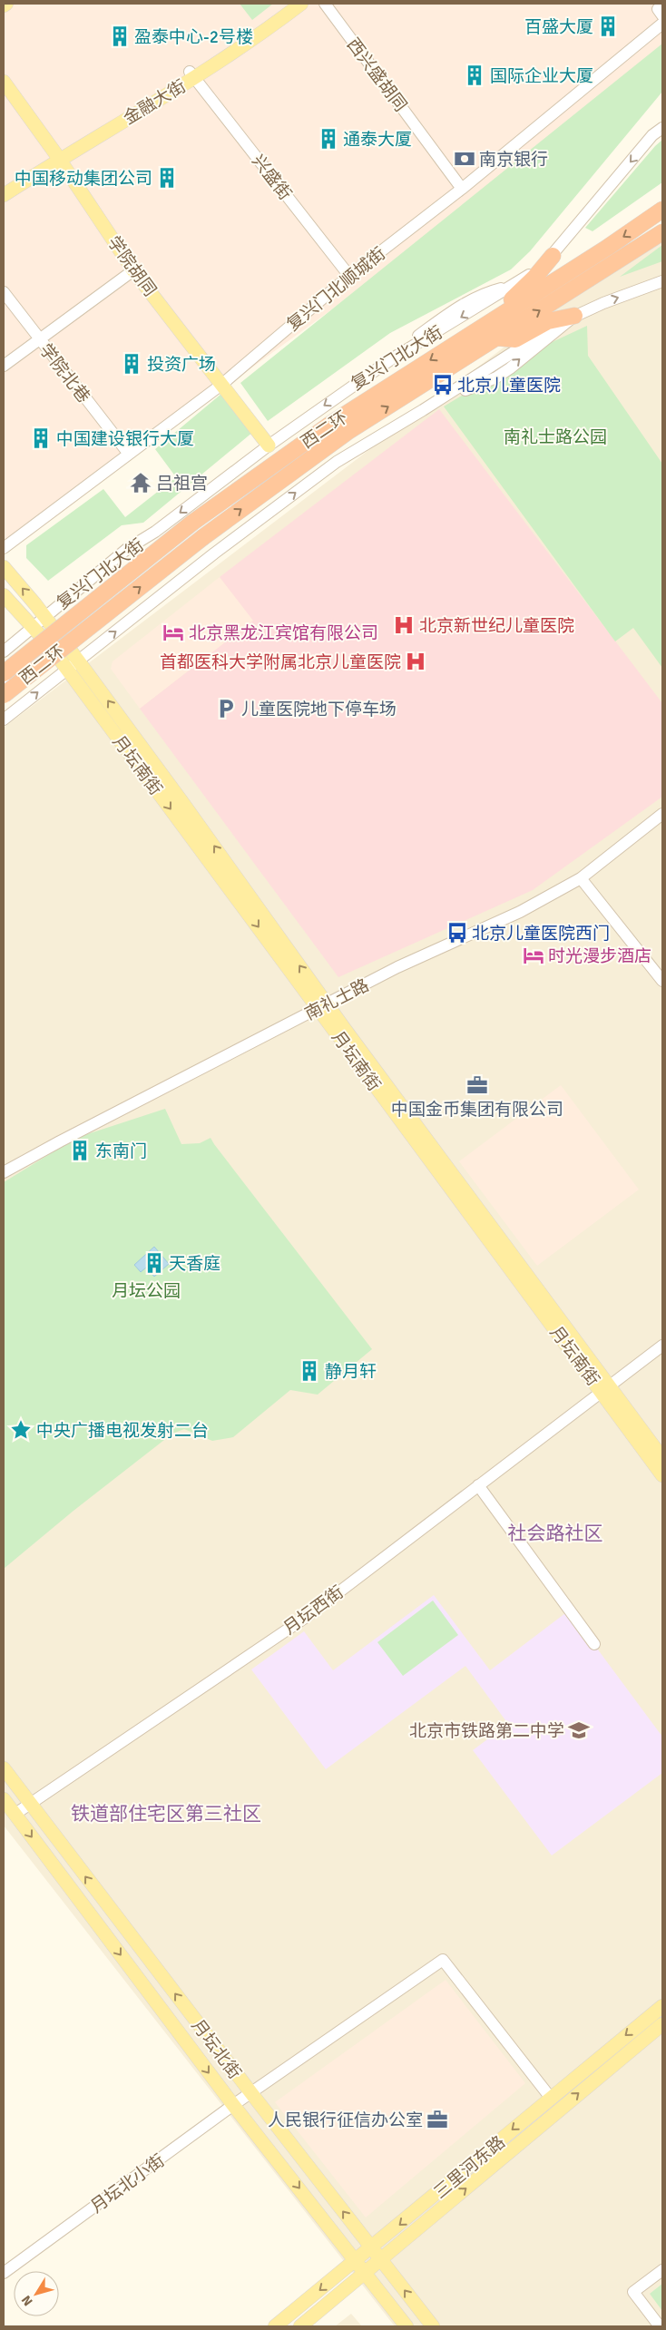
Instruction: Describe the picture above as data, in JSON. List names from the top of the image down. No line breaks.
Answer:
{"streets":{"highway":["西二环"],"main road":["金融大街","学院胡同","月坛南街","月坛北街","三里河东路"],"street":["西兴盛胡同","兴盛街","复兴门北顺城街","复兴门北大街","学院北巷","南礼士路","月坛西街","月坛北小街"]},"crossings":[["西兴盛胡同","复兴门北顺城街"],["金融大街","兴盛街"],["金融大街","学院胡同"],["兴盛街","复兴门北顺城街"],["学院胡同","复兴门北顺城街"],["学院胡同","复兴门北大街"],["复兴门北顺城街","学院北巷"],["月坛南街","南礼士路"],["月坛南街","月坛西街"],["月坛西街","月坛北街"],["月坛北街","三里河东路"],["月坛北街","月坛北小街"],["三里河东路","月坛北小街"]],"districts":["社会路社区","铁道部住宅区第三社区"],"parks":["南礼士路公园","月坛公园"],"places":{"building":["百盛大厦","盈泰中心-2号楼","国际企业大厦","通泰大厦","中国移动集团公司","投资广场","中国建设银行大厦","东南门","天香庭","静月轩"],"bank":["南京银行"],"bus stop":["北京儿童医院","北京儿童医院西门"],"temple":["吕祖宫"],"hospital":["北京新世纪儿童医院","首都医科大学附属北京儿童医院"],"hotel":["北京黑龙江宾馆有限公司","时光漫步酒店"],"parking":["儿童医院地下停车场"],"office":["中国金币集团有限公司","人民银行征信办公室"],"place":["中央广播电视发射二台"],"school or university":["北京市铁路第二中学"]},"north":"bottom left"}
